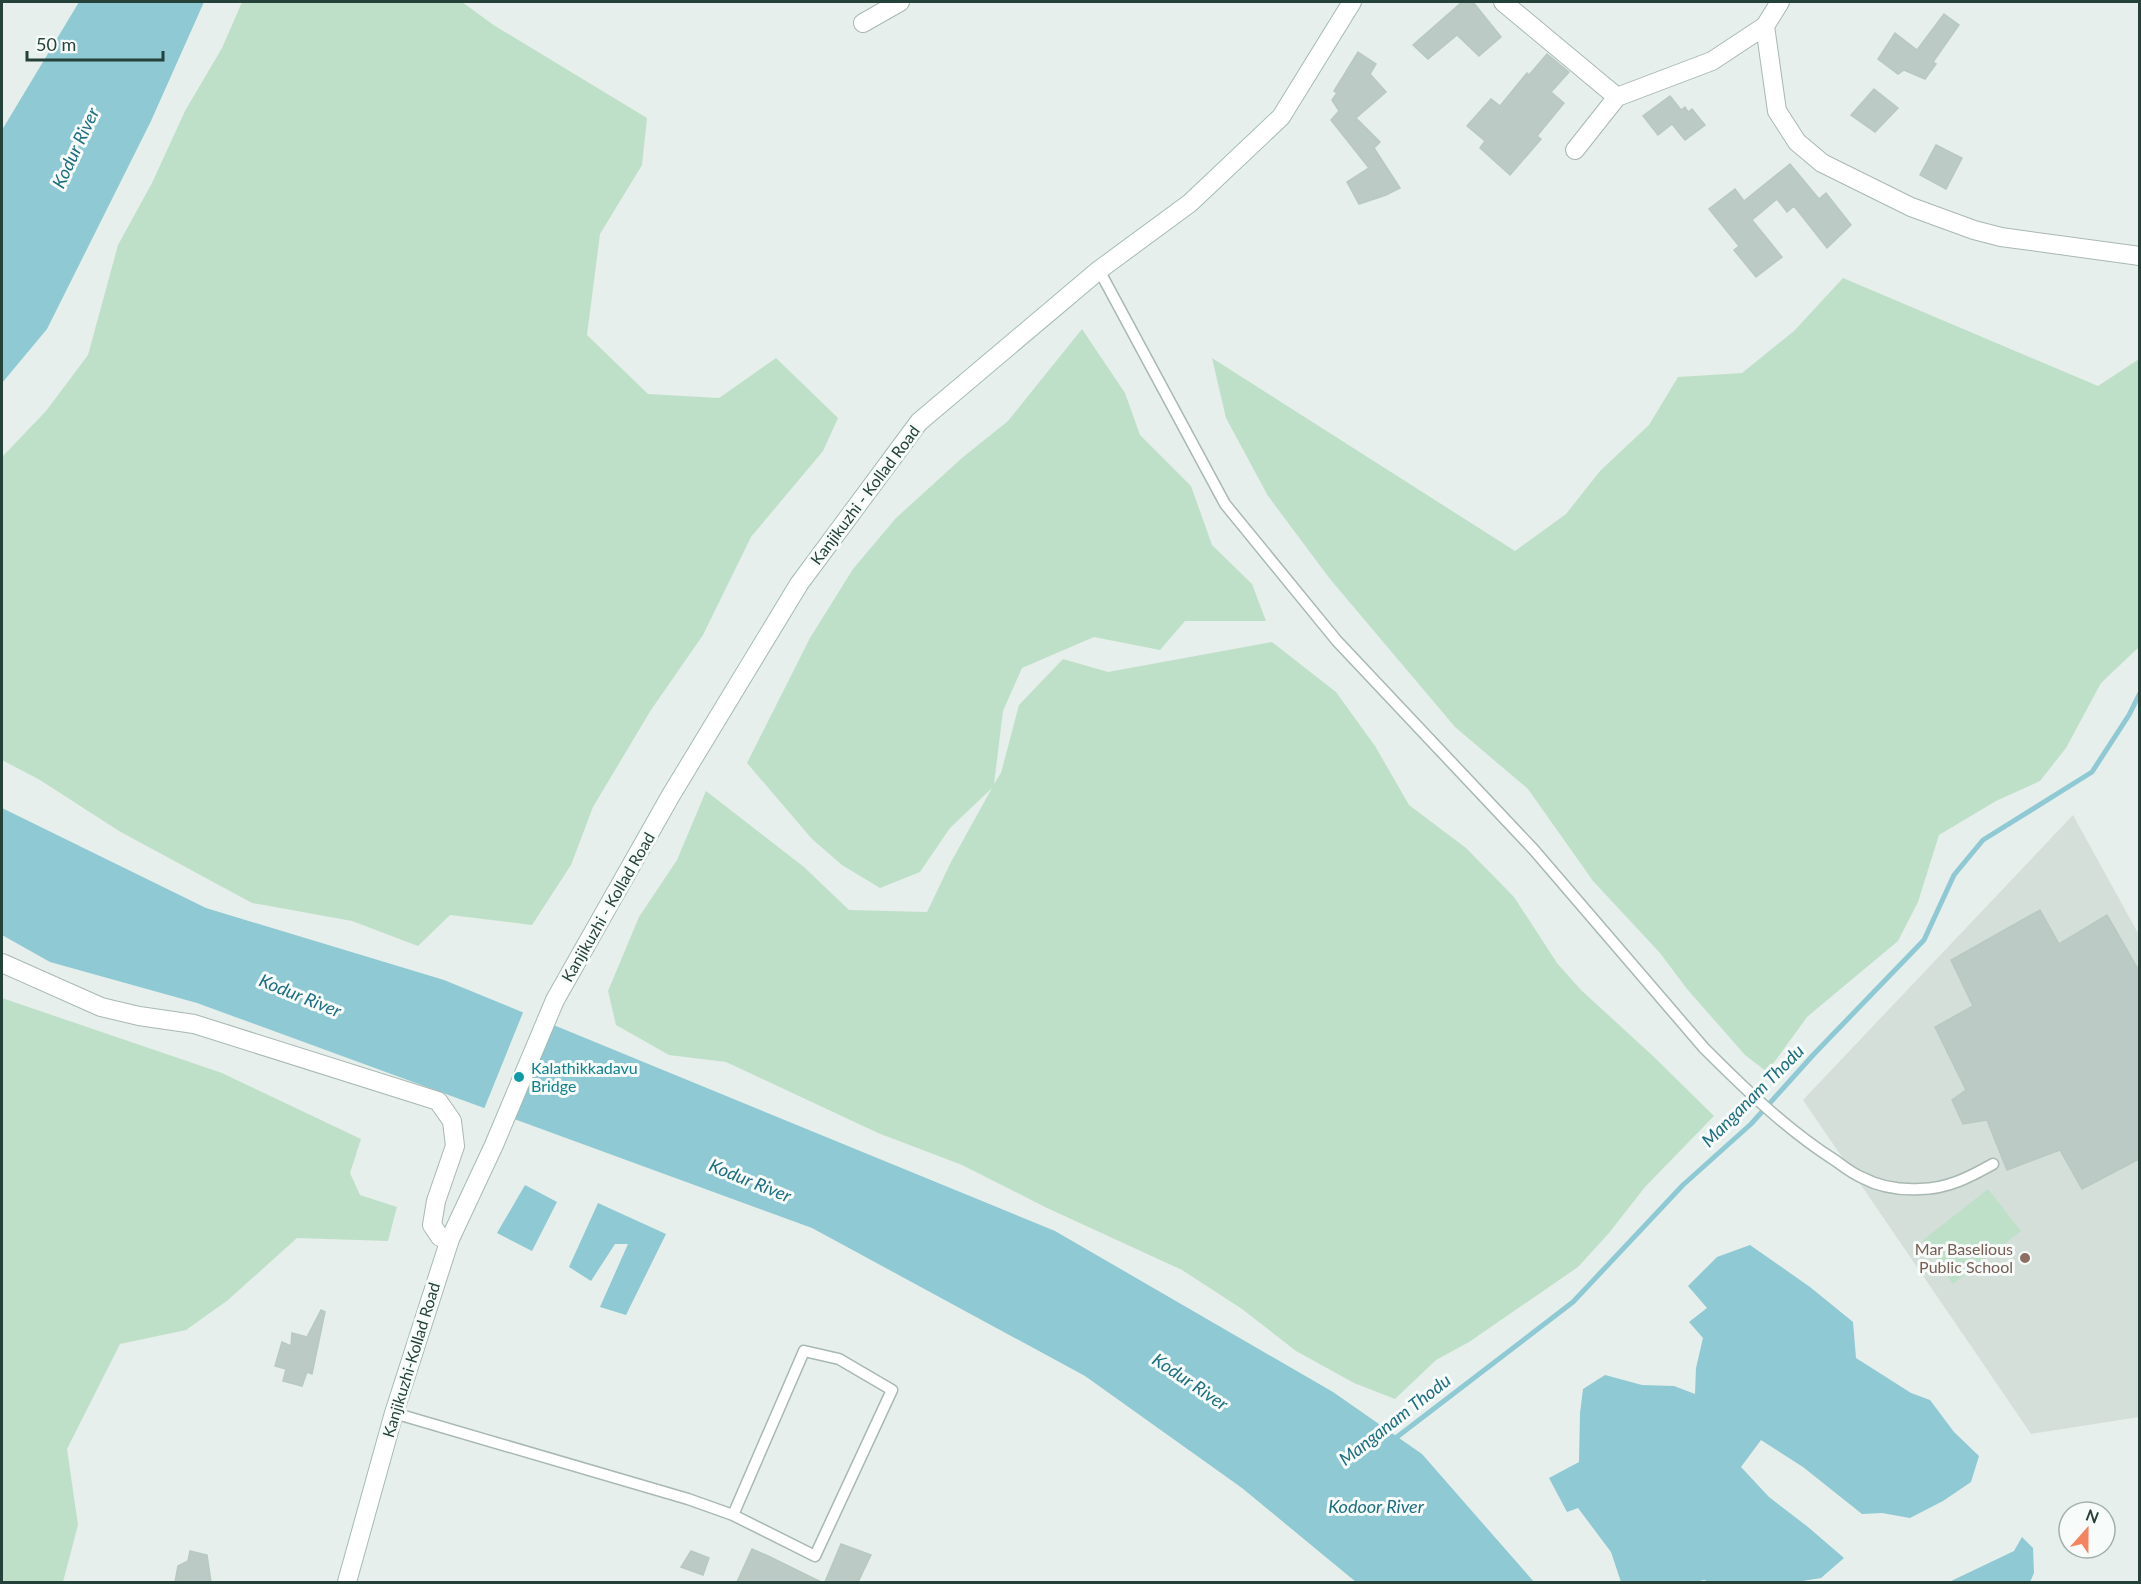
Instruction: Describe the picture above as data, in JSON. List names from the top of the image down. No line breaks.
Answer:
{"streets":{"main road":["Kanjikuzhi - Kollad Road","Kanjikuzhi-Kollad Road"]},"crossings":[["Kanjikuzhi - Kollad Road","Kanjikuzhi-Kollad Road"]],"water":["Kodur River","Manganam Thodu","Kodoor River"],"places":["Kalathikkadavu Bridge","Mar Baselious Public School"],"scale_bar":"50 m","north":"top"}
